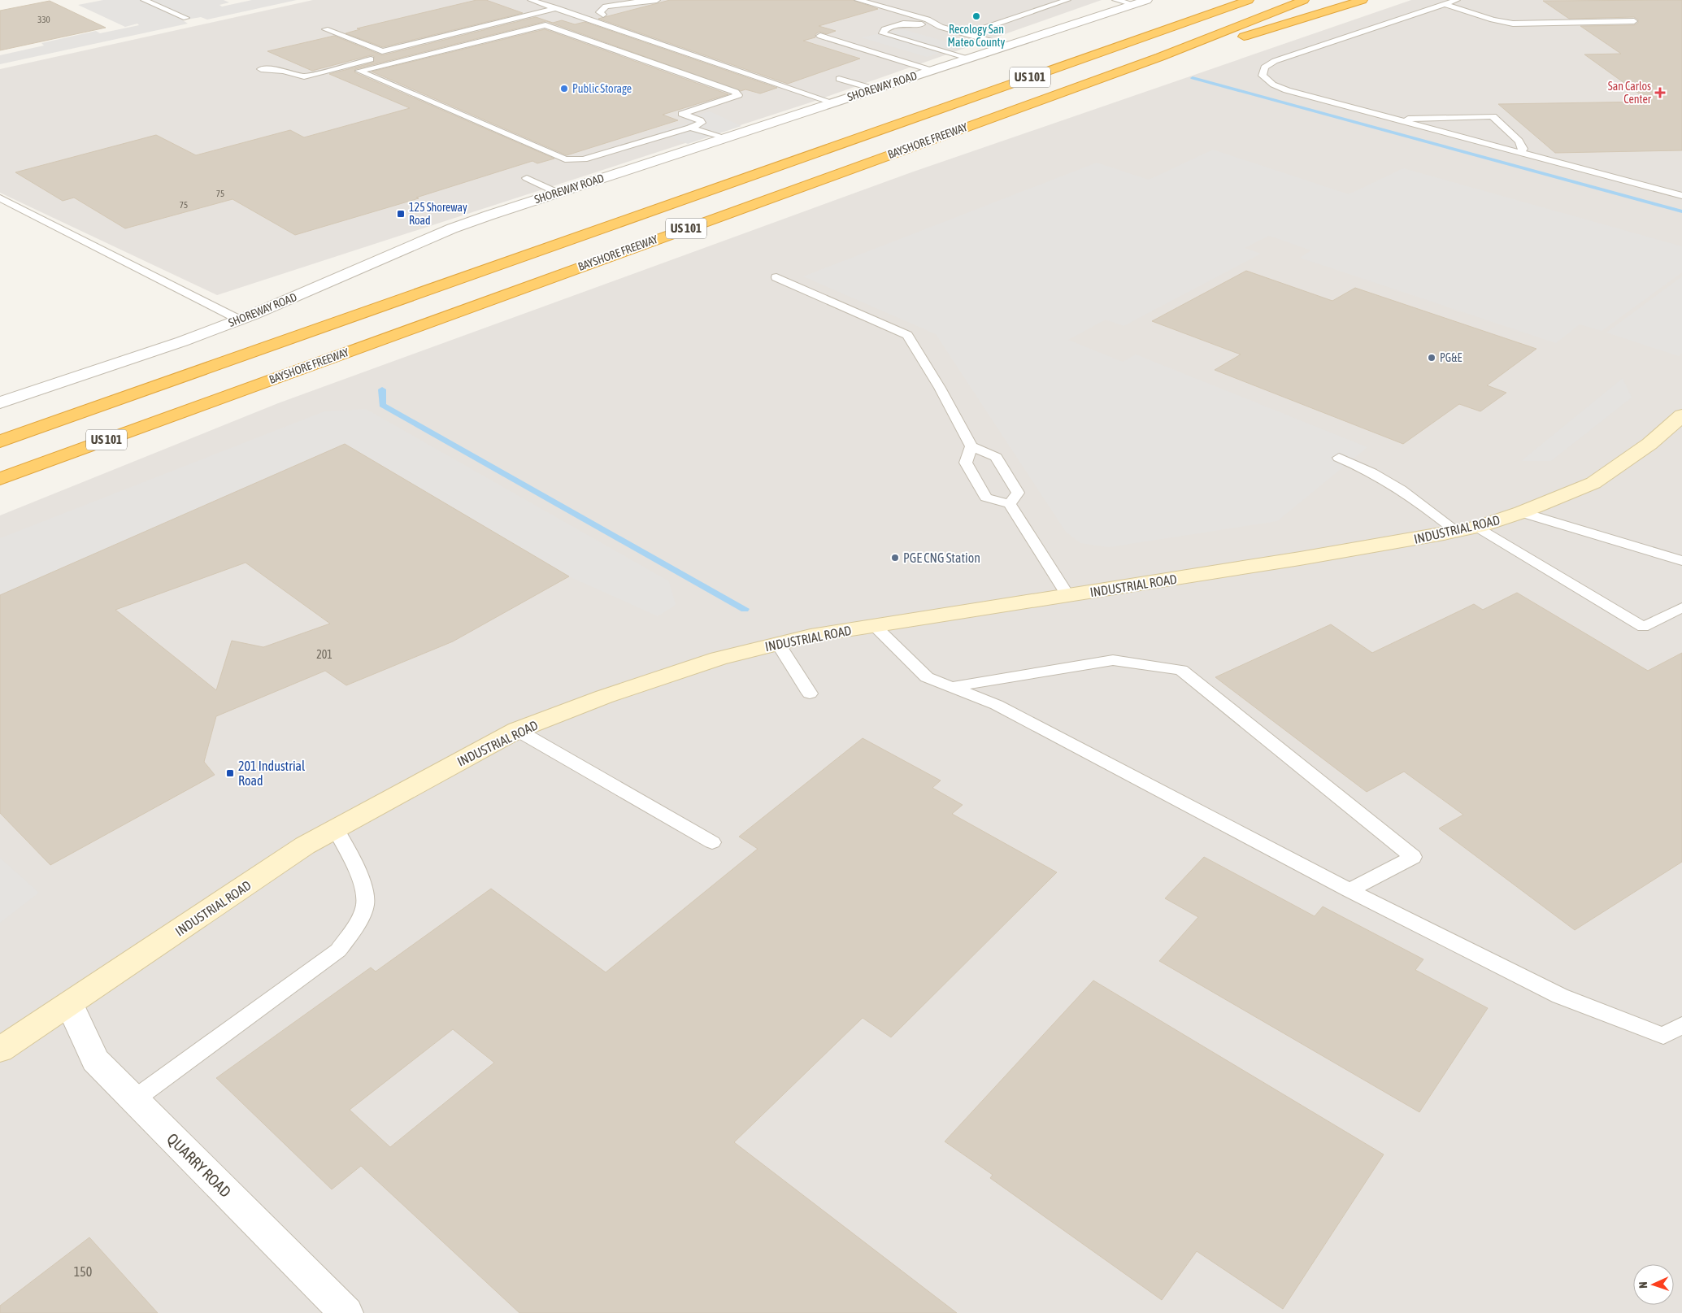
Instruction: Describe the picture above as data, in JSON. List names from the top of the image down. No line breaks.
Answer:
{"streets":{"highway":["US 101","BAYSHORE FREEWAY"],"main road":["INDUSTRIAL ROAD"],"street":["SHOREWAY ROAD","QUARRY ROAD"]},"crossings":[["INDUSTRIAL ROAD","QUARRY ROAD"]],"places":{"other":["Recology San Mateo County","Public Storage","PG&E","PGE CNG Station"],"health":["San Carlos Center"],"transit":["125 Shoreway Road","201 Industrial Road"]},"house_numbers":["330","75","75","201","150"],"north":"left"}
